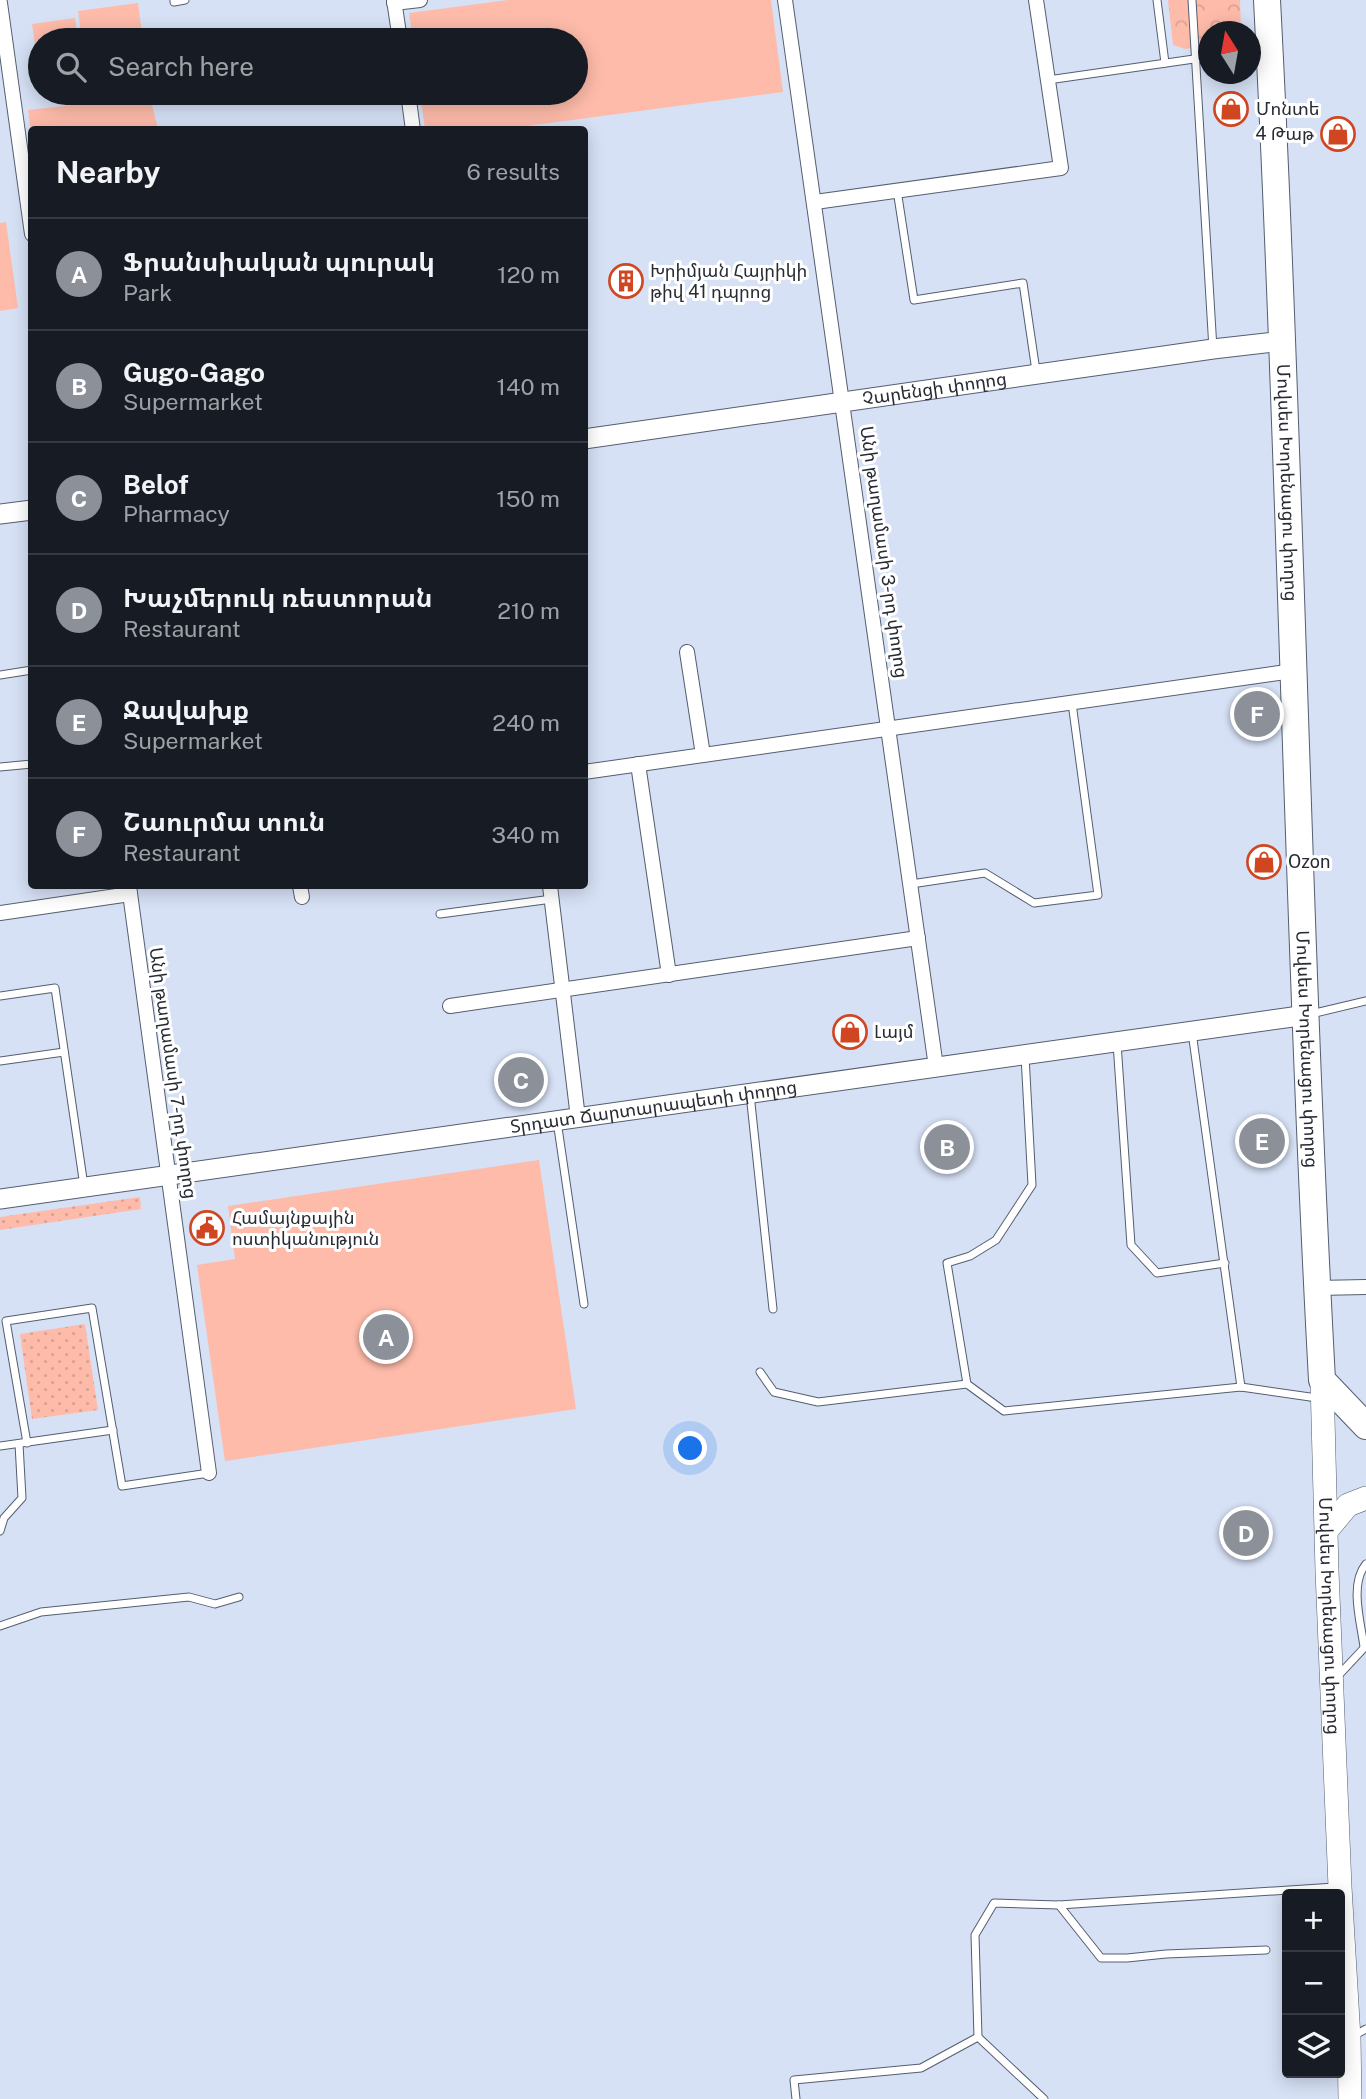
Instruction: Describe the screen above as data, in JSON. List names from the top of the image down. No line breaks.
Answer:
{"streets":{"highway":["Մովսես Խորենացու փողոց"],"street":["Չարենցի փողոց","Անի թաղամասի 3-րդ փողոց","Անի թաղամասի 7-րդ փողոց","Տրդատ Ճարտարապետի փողոց"]},"crossings":[["Չարենցի փողոց","Մովսես Խորենացու փողոց"],["Չարենցի փողոց","Անի թաղամասի 3-րդ փողոց"],["Մովսես Խորենացու փողոց","Տրդատ Ճարտարապետի փողոց"],["Անի թաղամասի 3-րդ փողոց","Տրդատ Ճարտարապետի փողոց"],["Անի թաղամասի 7-րդ փողոց","Տրդատ Ճարտարապետի փողոց"]],"places":{"shop":["Մոնտե","4 Թաթ","Ozon","Լայմ"],"building":["Խրիմյան Հայրիկի թիվ 41 դպրոց"],"public building":["Համայնքային ոստիկանություն"]},"north":"top","page":{"search":"Search here","heading":["Nearby","6 results"],"list":[{"mark":"A","name":"Ֆրանսիական պուրակ","note":"Park","value":"120 m"},{"mark":"B","name":"Gugo-Gago","note":"Supermarket","value":"140 m"},{"mark":"C","name":"Belof","note":"Pharmacy","value":"150 m"},{"mark":"D","name":"Խաչմերուկ ռեստորան","note":"Restaurant","value":"210 m"},{"mark":"E","name":"Ջավախք","note":"Supermarket","value":"240 m"},{"mark":"F","name":"Շաուրմա տուն","note":"Restaurant","value":"340 m"}],"pins":["F","C","E","B","A","D"],"map_buttons":["+","−"]}}
